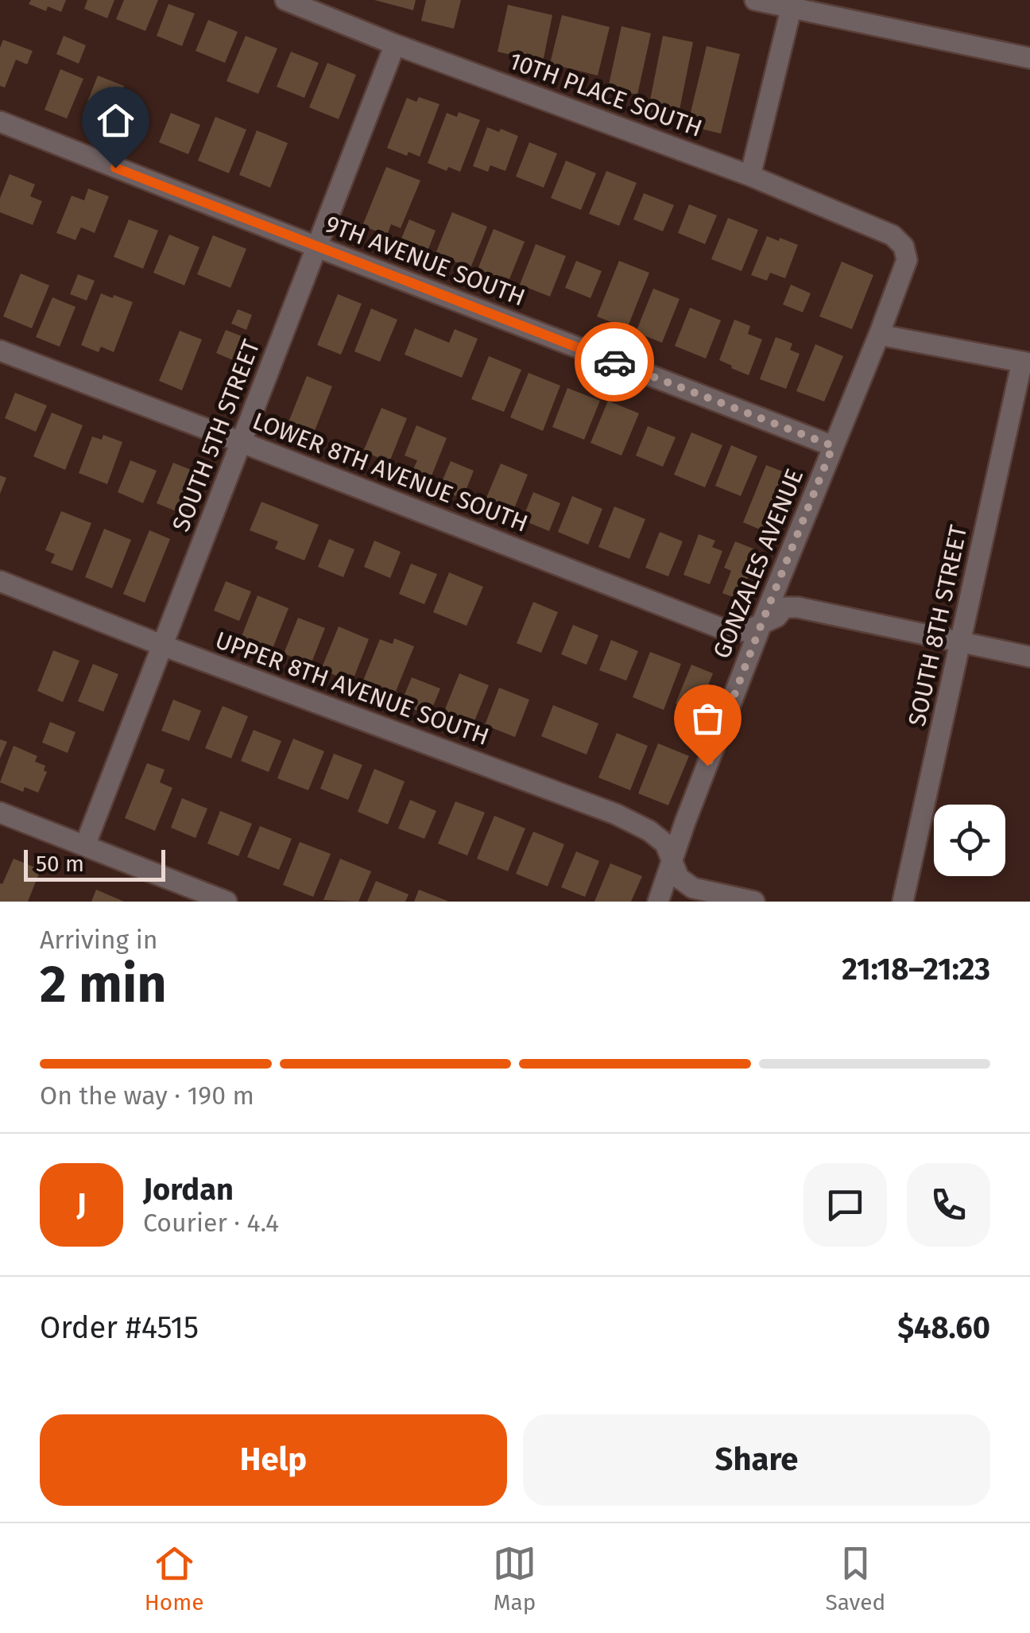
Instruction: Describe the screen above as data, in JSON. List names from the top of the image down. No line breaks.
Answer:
{"streets":{"street":["10TH PLACE SOUTH","9TH AVENUE SOUTH","SOUTH 5TH STREET","LOWER 8TH AVENUE SOUTH","GONZALES AVENUE","SOUTH 8TH STREET","UPPER 8TH AVENUE SOUTH"]},"crossings":[["10TH PLACE SOUTH","SOUTH 5TH STREET"],["10TH PLACE SOUTH","GONZALES AVENUE"],["9TH AVENUE SOUTH","SOUTH 5TH STREET"],["9TH AVENUE SOUTH","GONZALES AVENUE"],["SOUTH 5TH STREET","LOWER 8TH AVENUE SOUTH"],["SOUTH 5TH STREET","UPPER 8TH AVENUE SOUTH"],["LOWER 8TH AVENUE SOUTH","GONZALES AVENUE"],["LOWER 8TH AVENUE SOUTH","SOUTH 8TH STREET"],["GONZALES AVENUE","UPPER 8TH AVENUE SOUTH"]],"scale_bar":"50 m","page":{"scale":"50 m","heading":["2 min","Arriving in","21:18–21:23"],"panel":["Jordan","Courier · 4.4","Order #4515","$48.60"],"bar":"On the way · 190 m","round":"J","buttons":["Help","Share"],"tabs":["Home","Map","Saved"]}}
